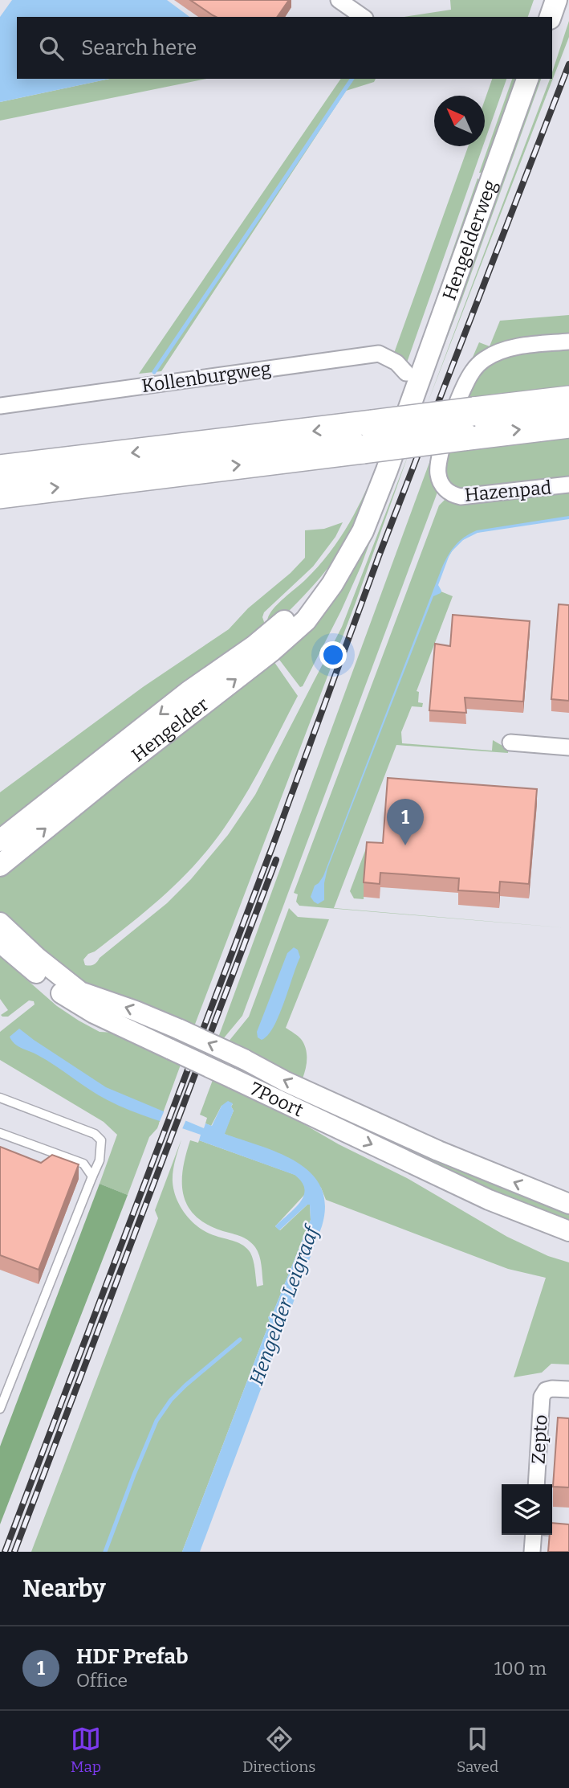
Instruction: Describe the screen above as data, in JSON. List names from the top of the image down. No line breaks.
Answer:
{"streets":{"main road":["Hengelderweg","Hengelder"],"street":["Kollenburgweg","Hazenpad","7Poort","Zepto"]},"crossings":[["Hengelderweg","Hengelder"]],"water":["Hengelder Leigraaf"],"north":"top left","page":{"search":"Search here","pins":"1","heading":"Nearby","list":[{"mark":"1","name":"HDF Prefab","note":"Office","value":"100 m"}],"nav":["Map","Directions","Saved"]}}
